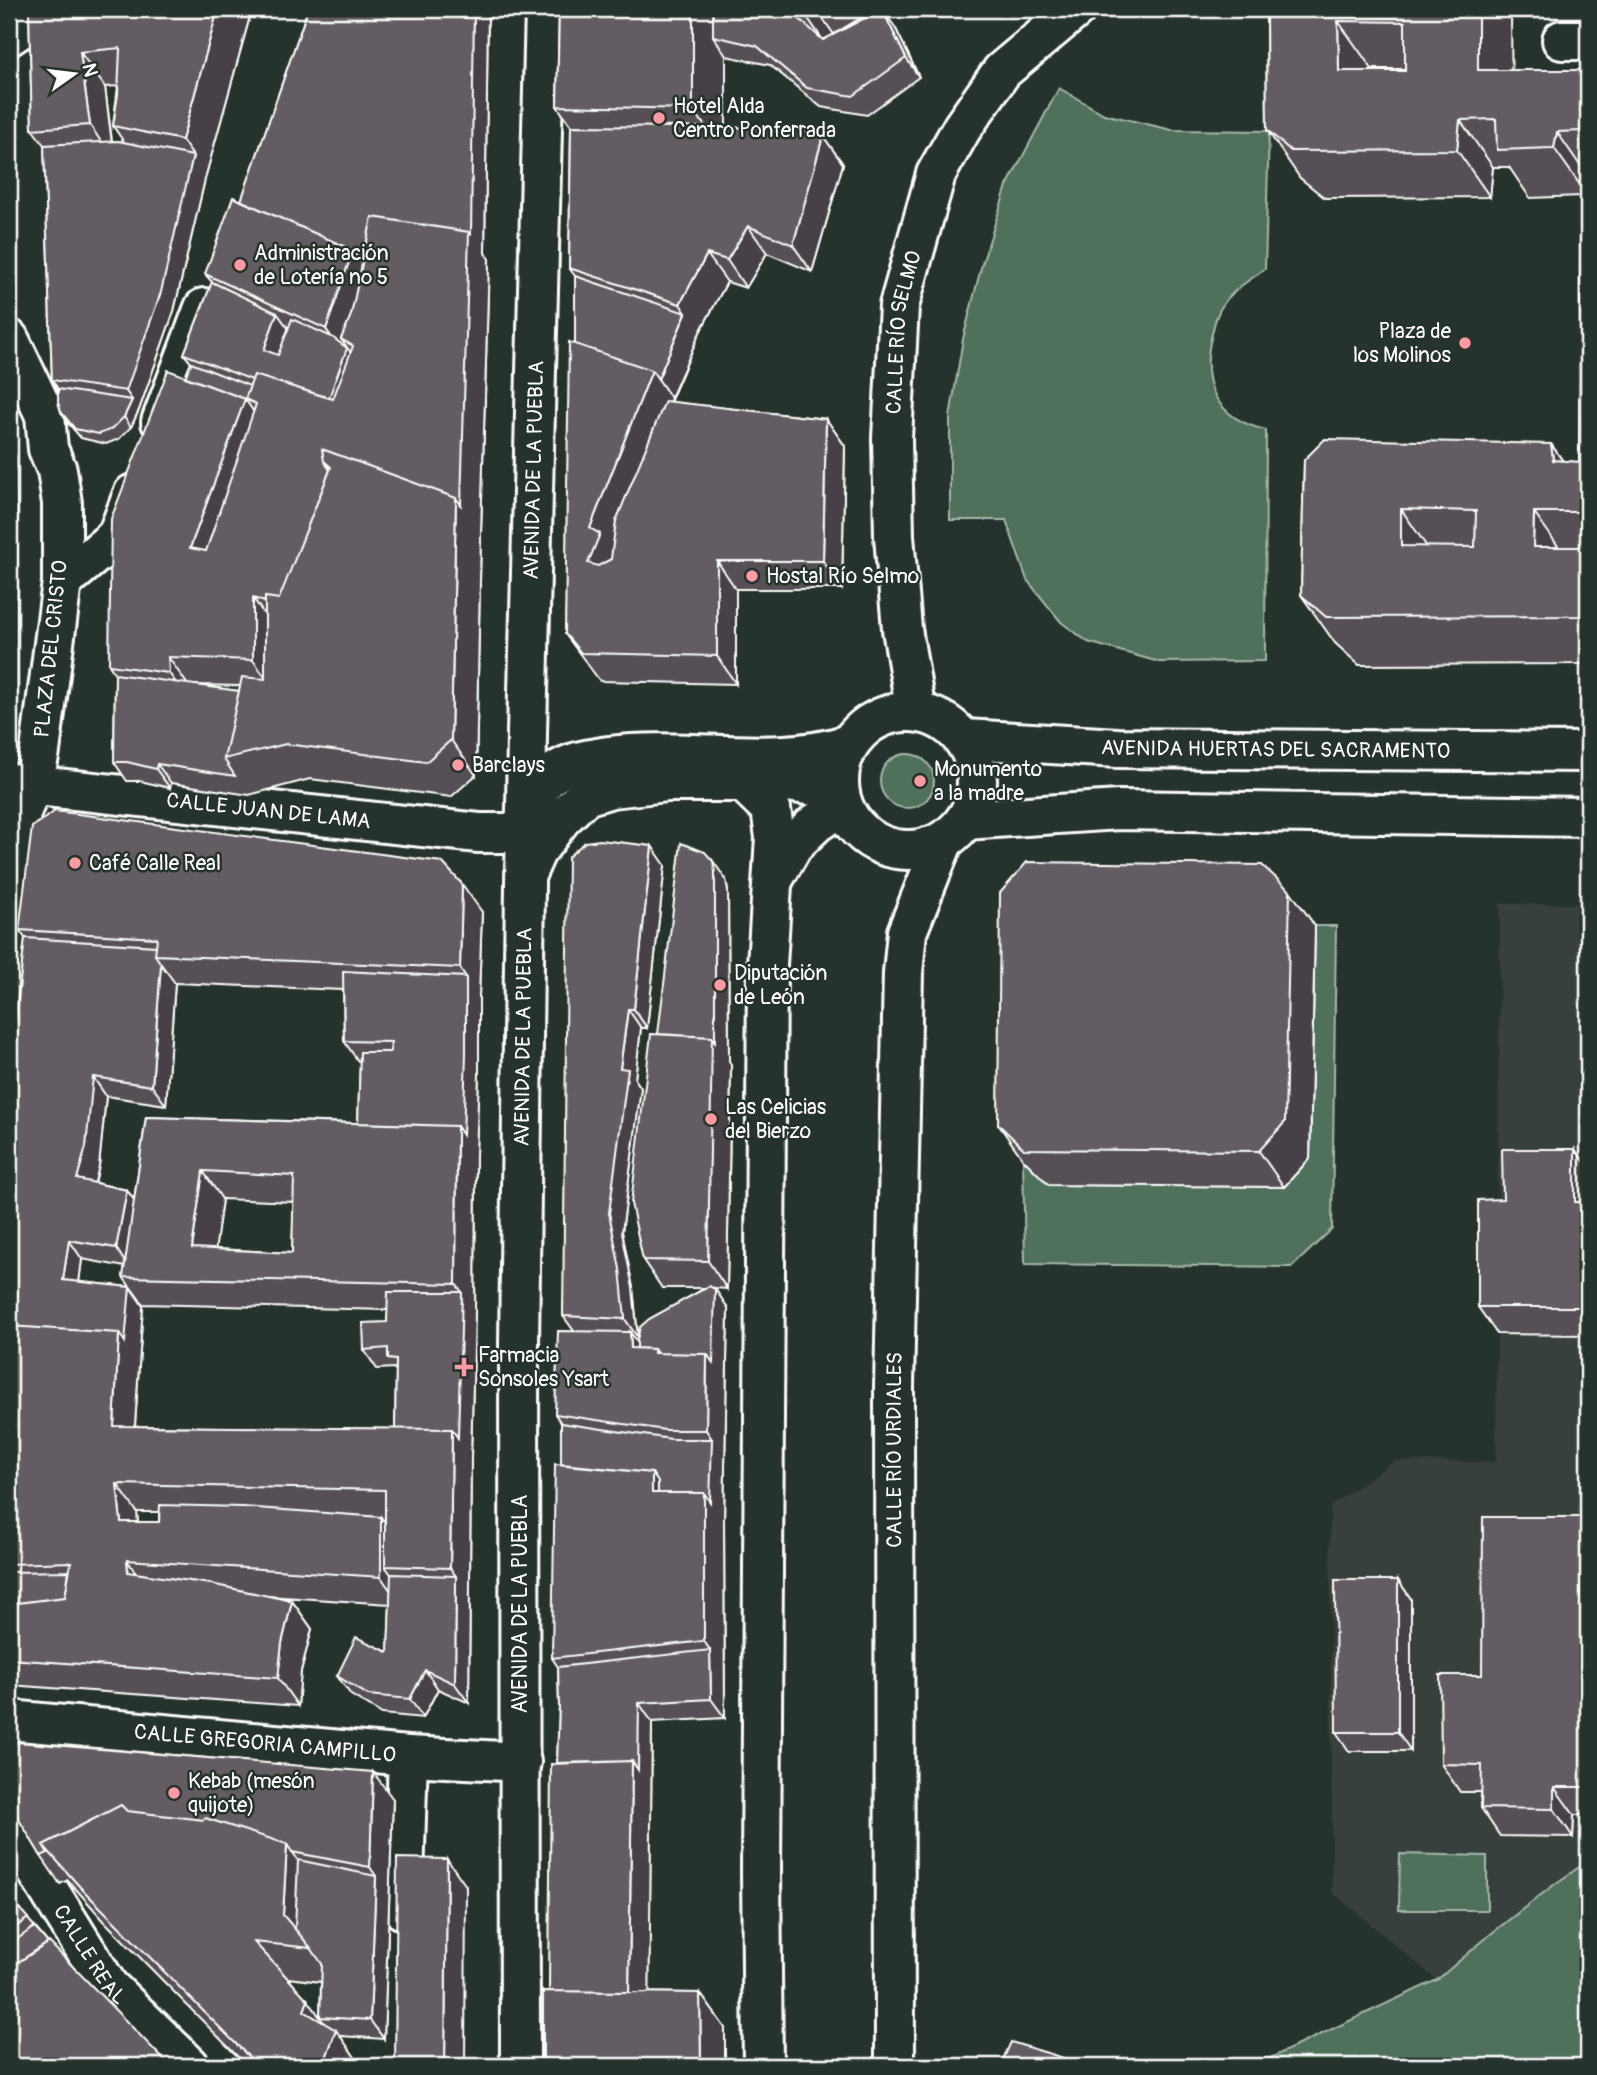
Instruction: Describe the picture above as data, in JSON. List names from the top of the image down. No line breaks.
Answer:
{"streets":{"street":["CALLE RÍO SELMO","AVENIDA DE LA PUEBLA","PLAZA DEL CRISTO","AVENIDA HUERTAS DEL SACRAMENTO","CALLE JUAN DE LAMA","CALLE RÍO URDIALES","CALLE GREGORIA CAMPILLO","CALLE REAL"]},"crossings":[["CALLE RÍO SELMO","AVENIDA HUERTAS DEL SACRAMENTO"],["CALLE RÍO SELMO","CALLE RÍO URDIALES"],["AVENIDA DE LA PUEBLA","CALLE JUAN DE LAMA"],["AVENIDA DE LA PUEBLA","CALLE GREGORIA CAMPILLO"],["PLAZA DEL CRISTO","CALLE JUAN DE LAMA"],["AVENIDA HUERTAS DEL SACRAMENTO","CALLE RÍO URDIALES"]],"places":{"other":["Hotel Alda Centro Ponferrada","Administración de Lotería nº 5","Plaza de los Molinos","Hostal Río Selmo","Barclays","Monumento a la madre","Café Calle Real","Diputación de León","Las Celicias del Bierzo","Kebab (mesón quijote)"],"health":["Farmacia Sonsoles Ysart"]},"north":"right"}
